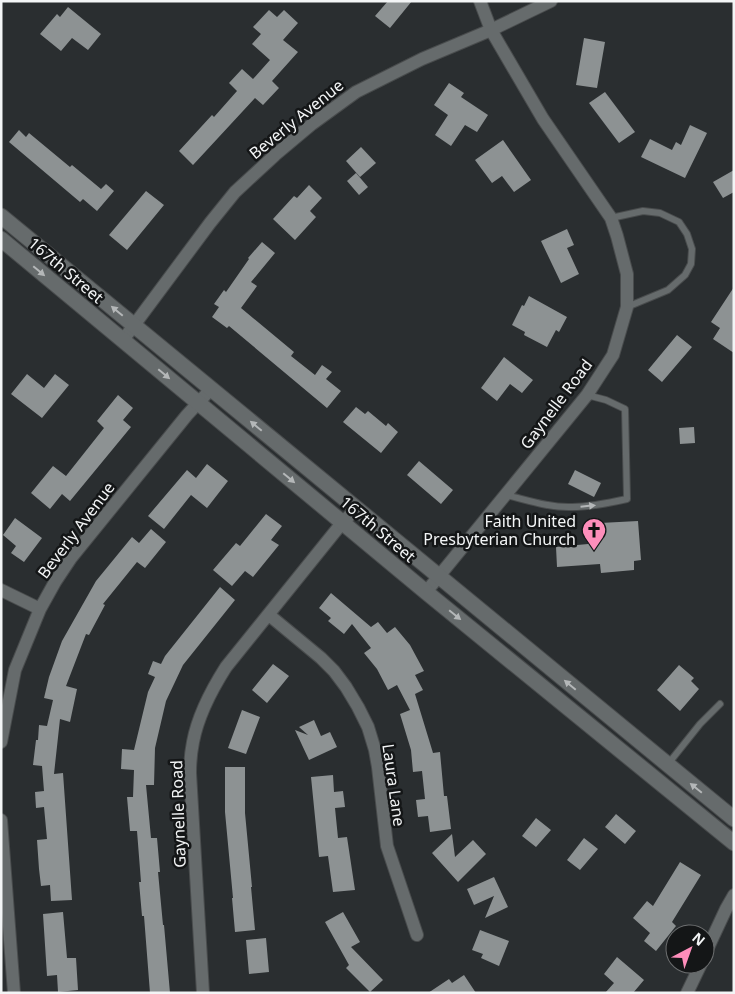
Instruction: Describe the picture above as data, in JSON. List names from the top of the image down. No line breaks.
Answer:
{"streets":{"main road":["167th Street"],"street":["Beverly Avenue","Gaynelle Road","Laura Lane"]},"crossings":[["Beverly Avenue","167th Street"],["Beverly Avenue","Gaynelle Road"],["167th Street","Gaynelle Road"],["Gaynelle Road","Laura Lane"]],"places":{"church":["Faith United Presbyterian Church"]},"north":"top right"}
